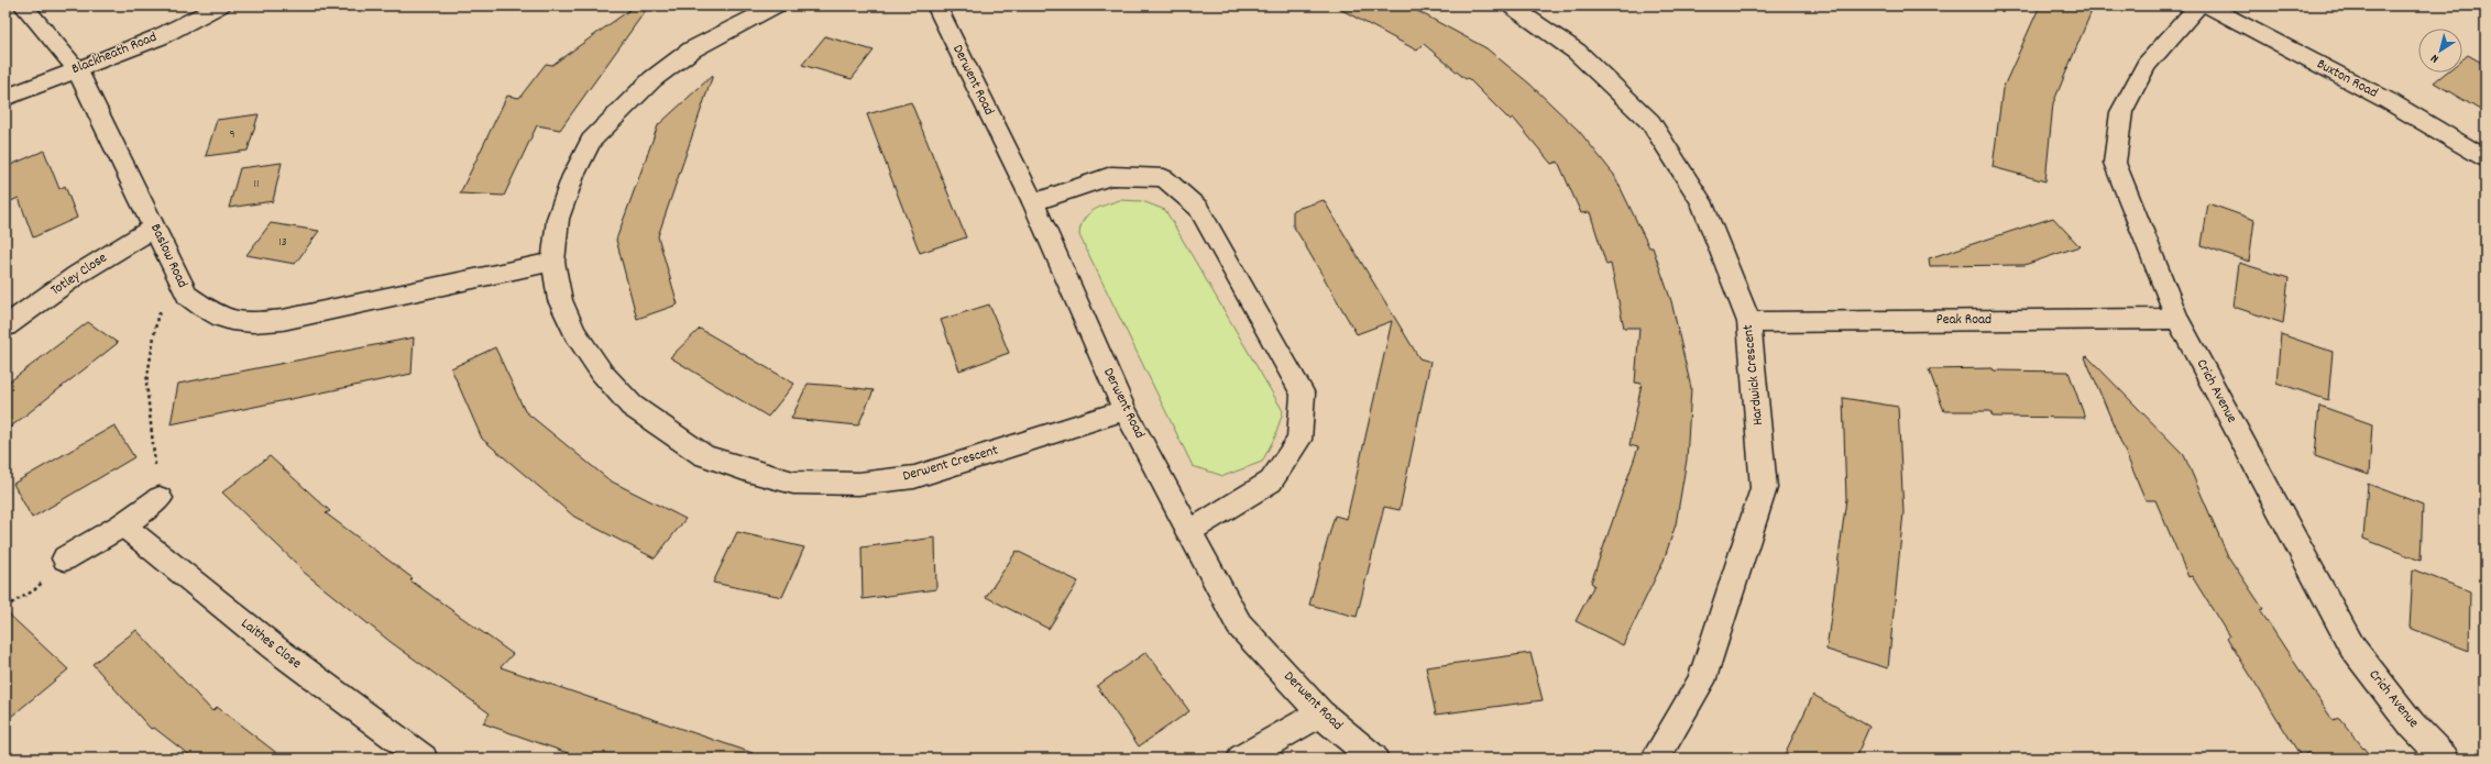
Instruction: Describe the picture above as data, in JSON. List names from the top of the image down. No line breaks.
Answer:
{"streets":{"street":["Blackheath Road","Buxton Road","Derwent Road","Baslow Road","Totley Close","Peak Road","Hardwick Crescent","Crich Avenue","Derwent Crescent","Laithes Close"]},"crossings":[["Blackheath Road","Baslow Road"],["Derwent Road","Derwent Crescent"],["Baslow Road","Totley Close"],["Baslow Road","Derwent Crescent"],["Peak Road","Hardwick Crescent"],["Peak Road","Crich Avenue"]],"house_numbers":["9","11","13"],"north":"bottom left"}
